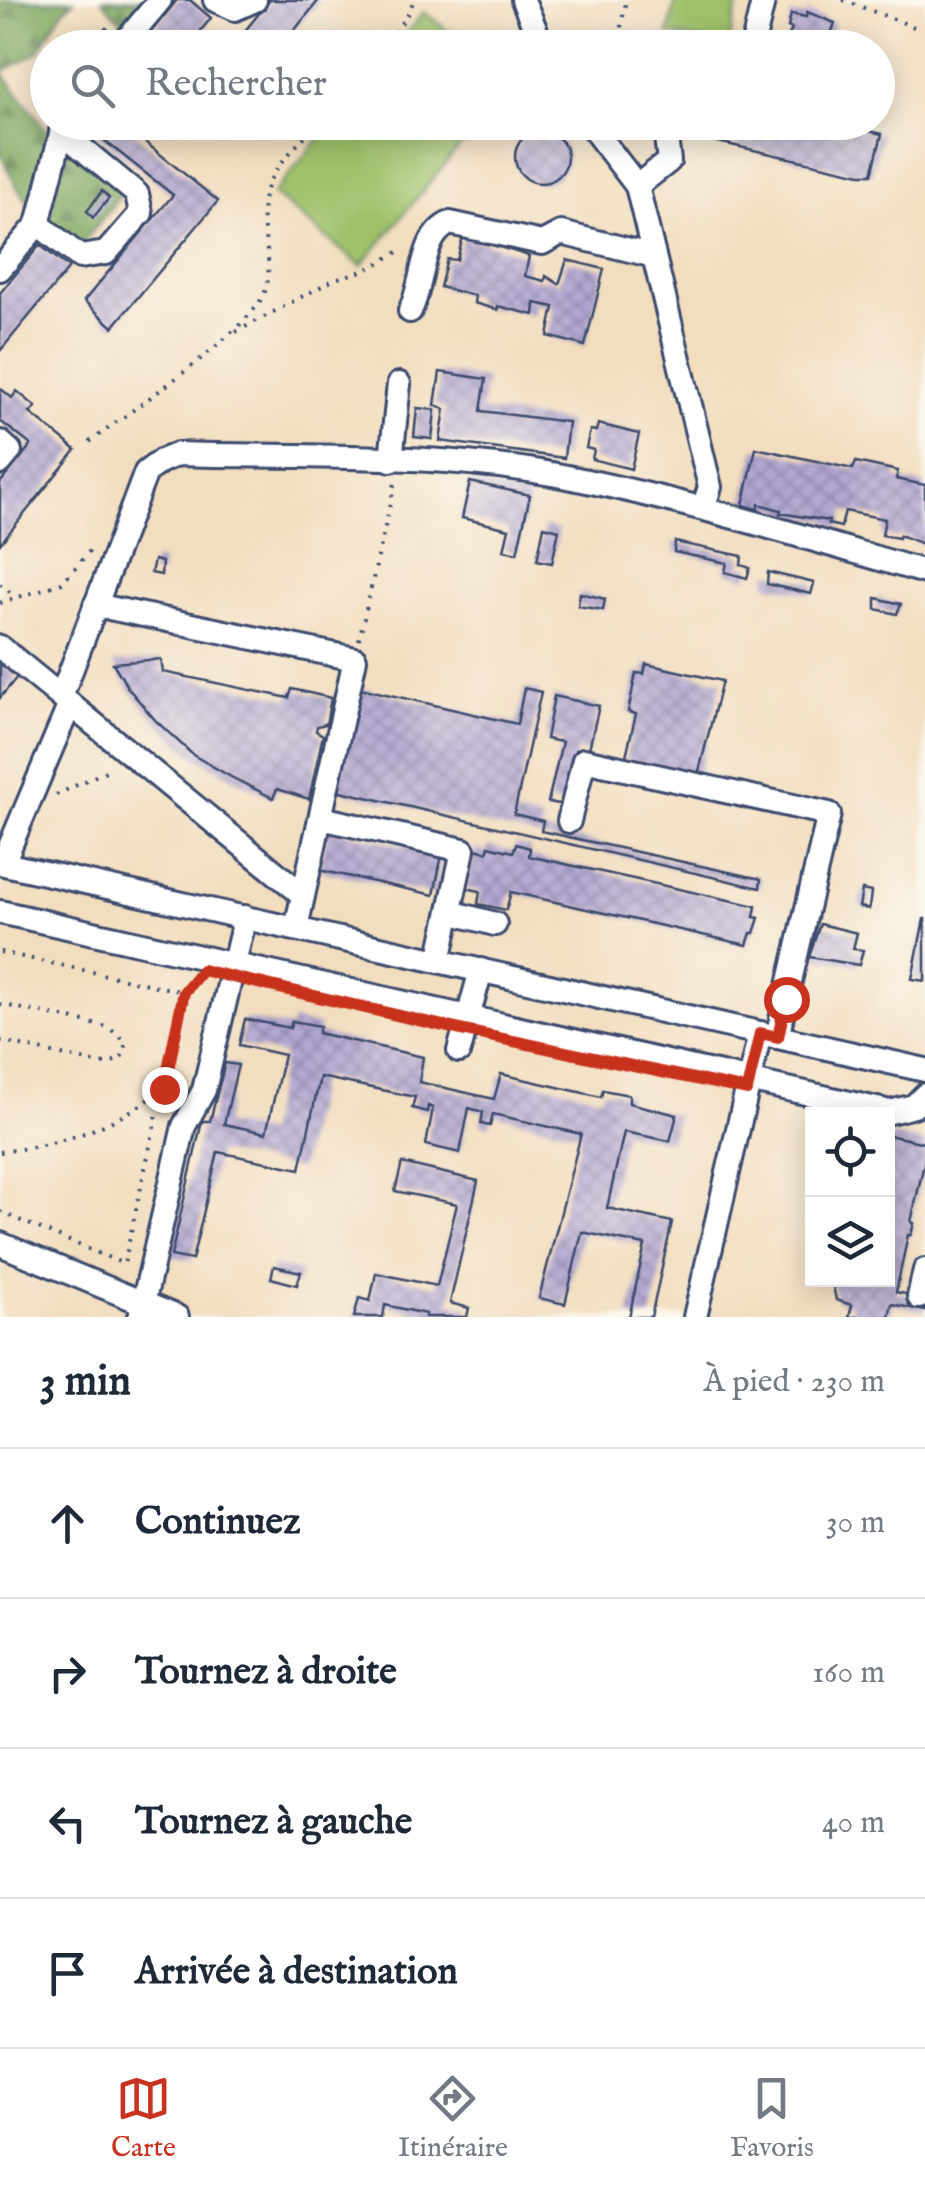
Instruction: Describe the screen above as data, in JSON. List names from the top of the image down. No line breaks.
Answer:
{"page":{"search":"Rechercher","heading":["3 min","À pied · 230 m"],"list":[["Continuez","30 m"],["Tournez à droite","160 m"],["Tournez à gauche","40 m"],"Arrivée à destination"],"nav":["Carte","Itinéraire","Favoris"]}}
